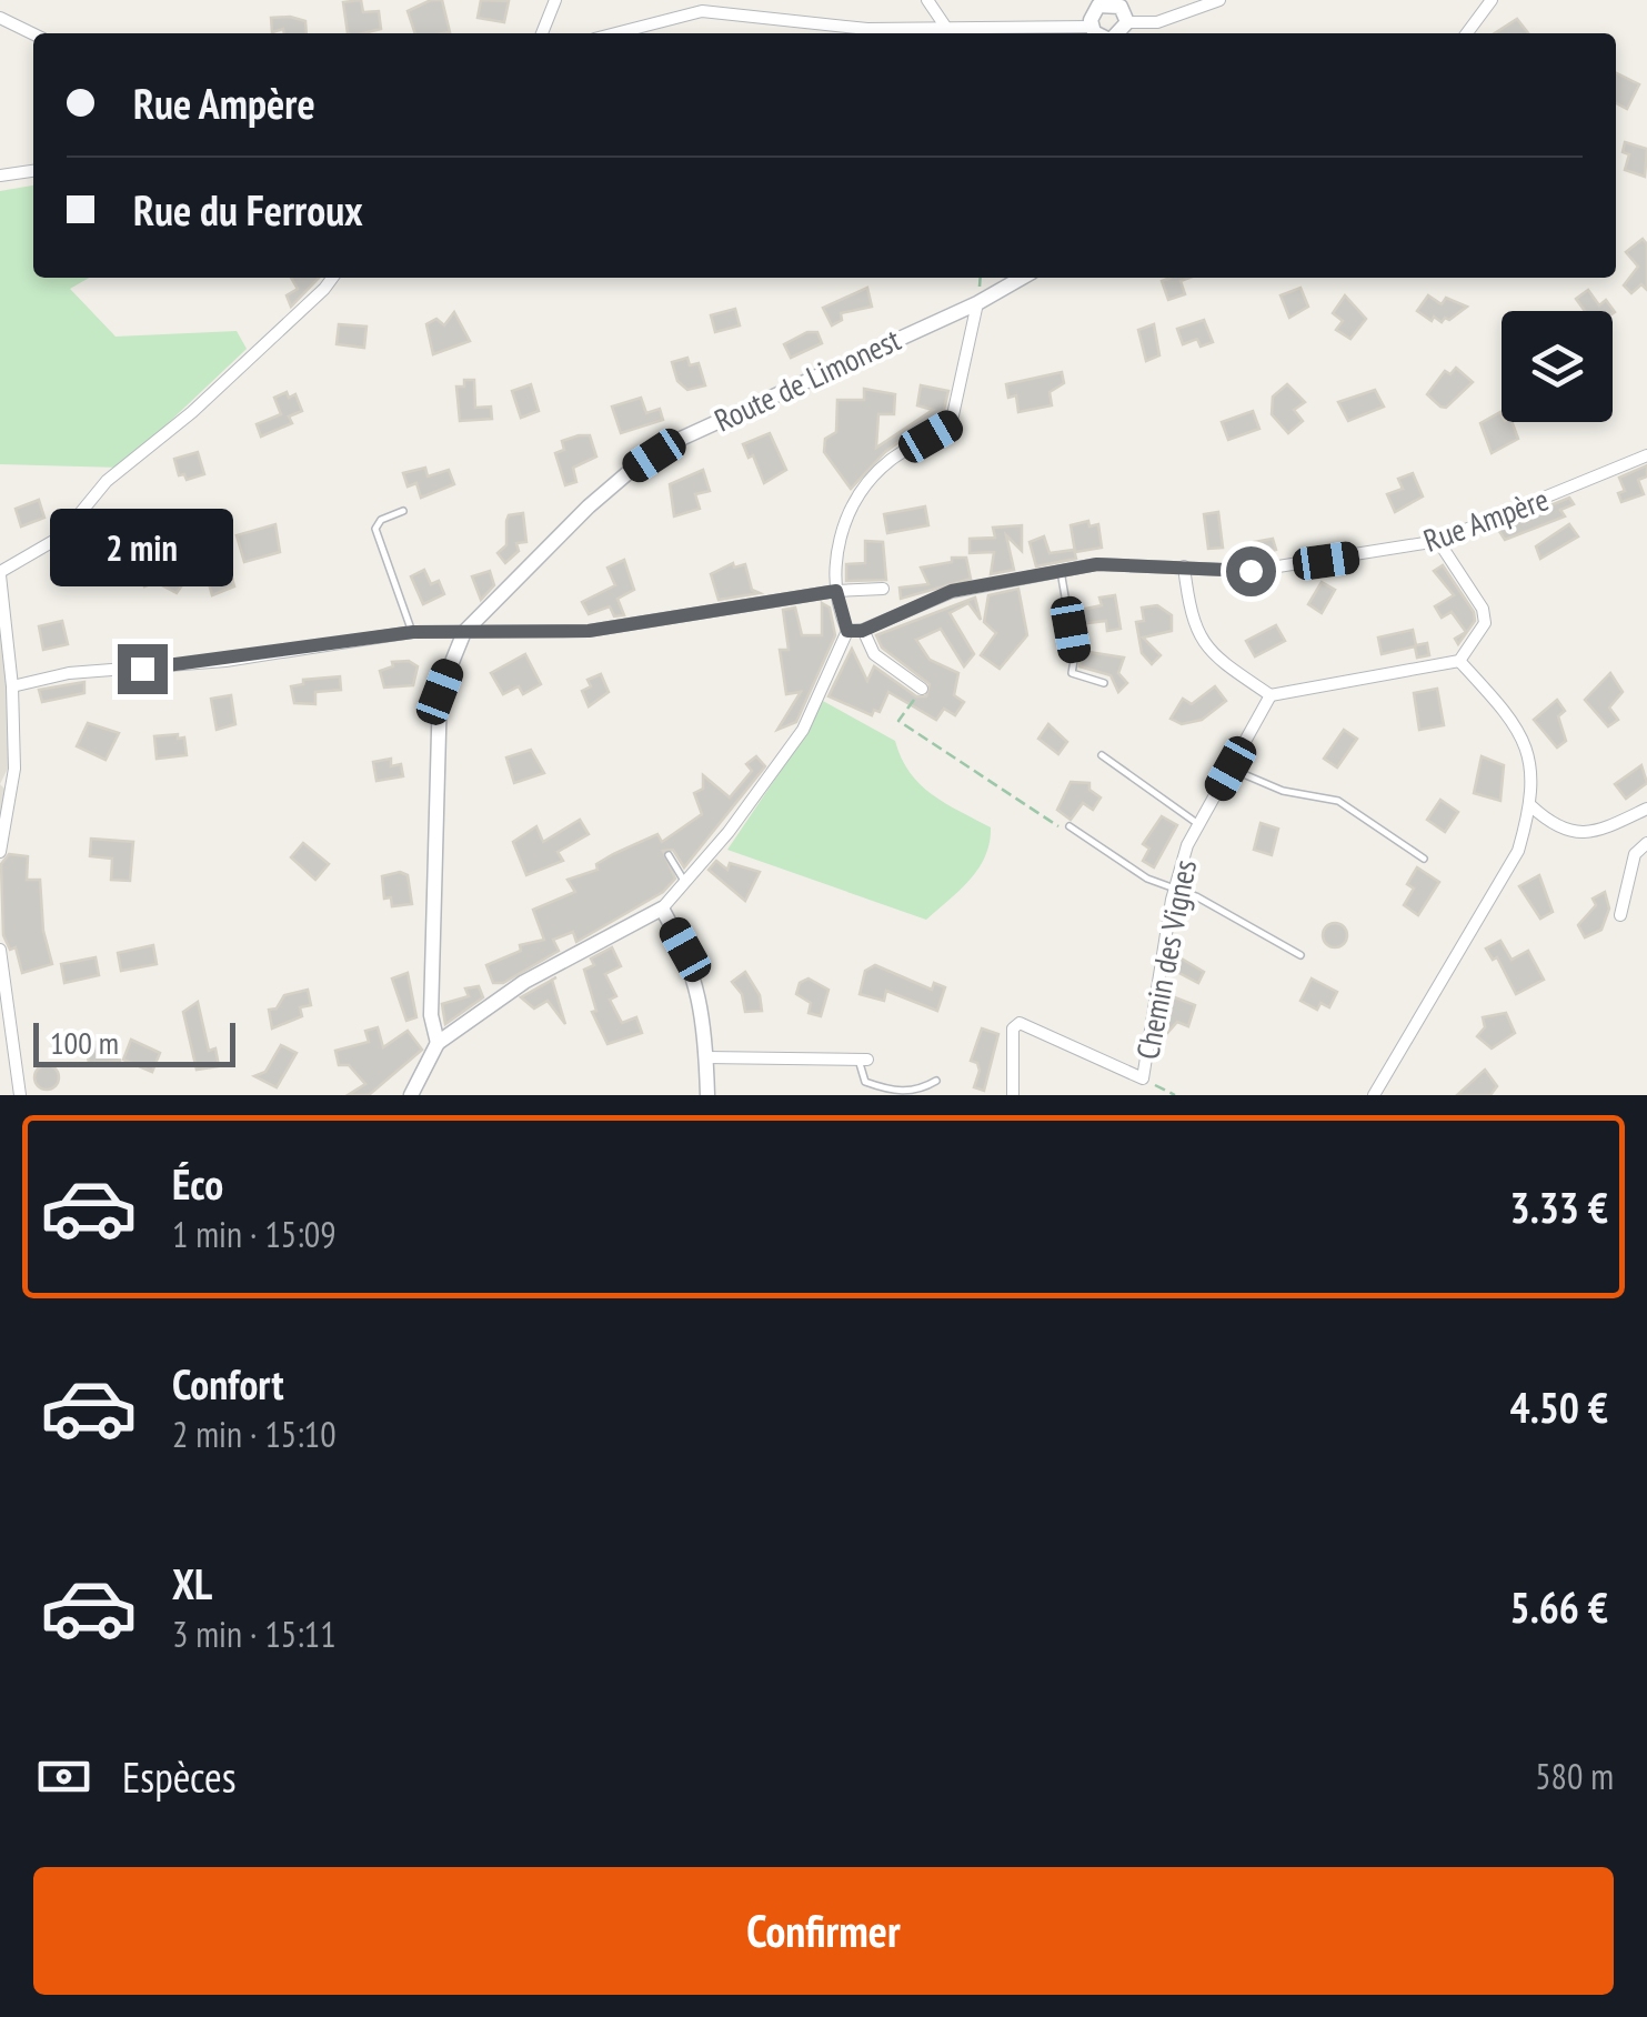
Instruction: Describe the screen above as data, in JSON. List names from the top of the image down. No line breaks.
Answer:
{"streets":{"street":["Route de Limonest","Rue Ampère","Chemin des Vignes"]},"scale_bar":"100 m","page":{"banner":["Rue Ampère","Rue du Ferroux"],"bubble":"2 min","scale":"100 m","list":[{"name":"Éco","note":"1 min · 15:09","value":"3.33 €"},{"name":"Confort","note":"2 min · 15:10","value":"4.50 €"},{"name":"XL","note":"3 min · 15:11","value":"5.66 €"}],"pay":["Espèces","580 m"],"buttons":"Confirmer"}}
